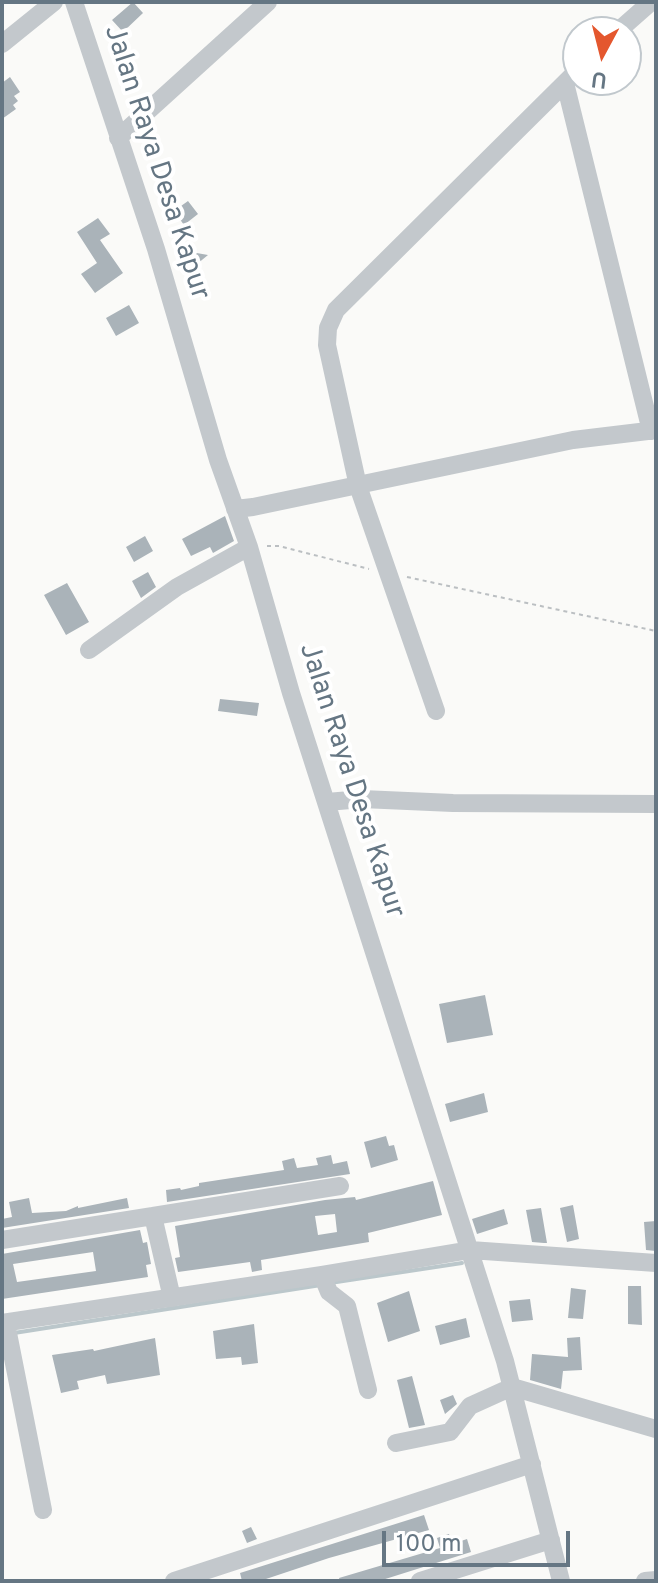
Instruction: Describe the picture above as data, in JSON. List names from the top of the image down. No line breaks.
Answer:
{"streets":{"street":["Jalan Raya Desa Kapur"]},"scale_bar":"100 m","north":"bottom"}
